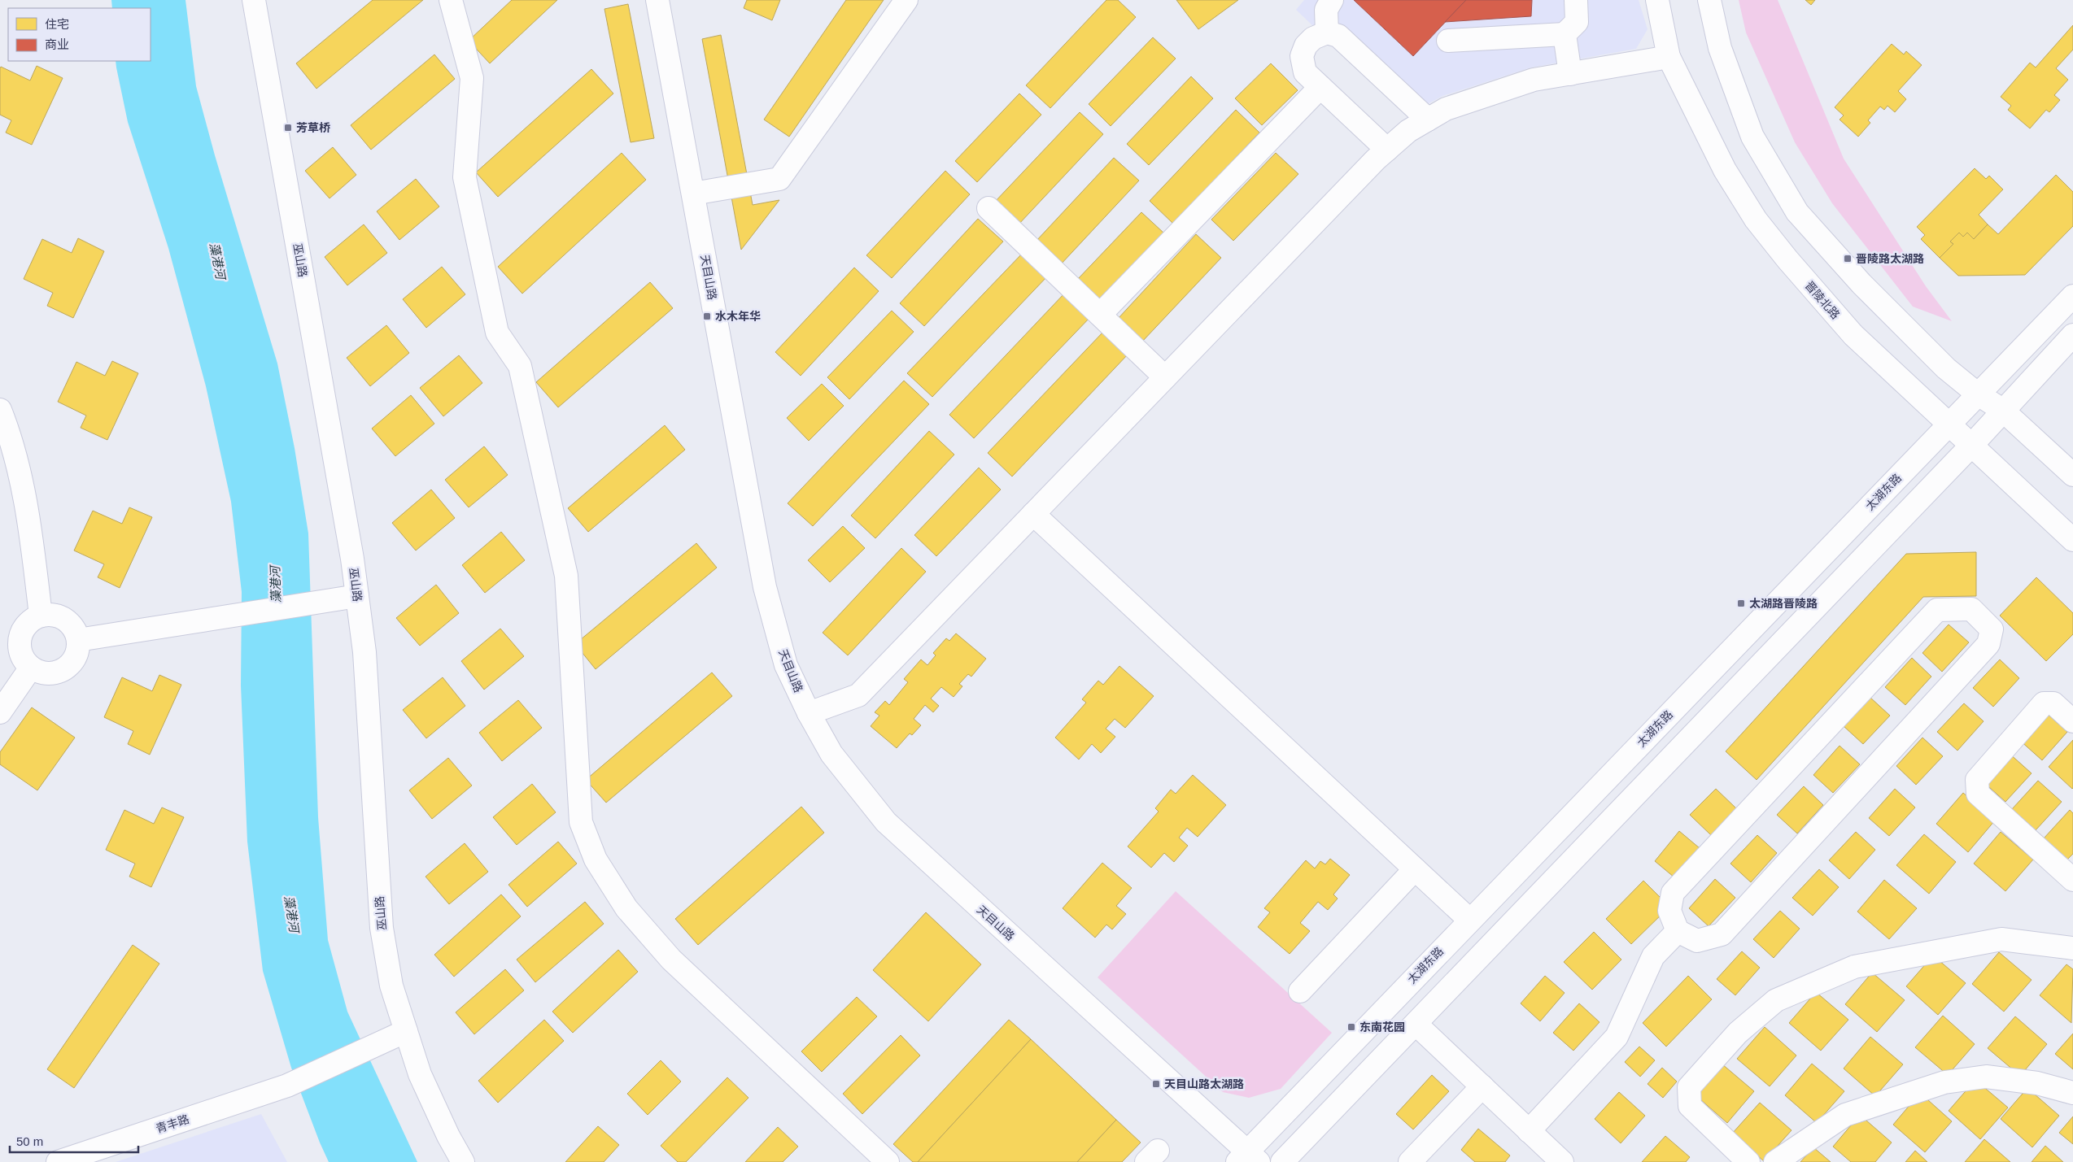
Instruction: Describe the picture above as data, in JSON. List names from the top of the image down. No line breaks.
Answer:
{"streets":{"street":["巫山路","天目山路","晋陵北路","太湖东路","青丰路"]},"crossings":[["巫山路","青丰路"],["天目山路","太湖东路"],["晋陵北路","太湖东路"]],"water":["藻港河"],"places":{"transit":["芳草桥","晋陵路太湖路","水木年华","太湖路晋陵路","东南花园","天目山路太湖路"]},"legend":["住宅","商业"],"scale_bar":"50 m"}
